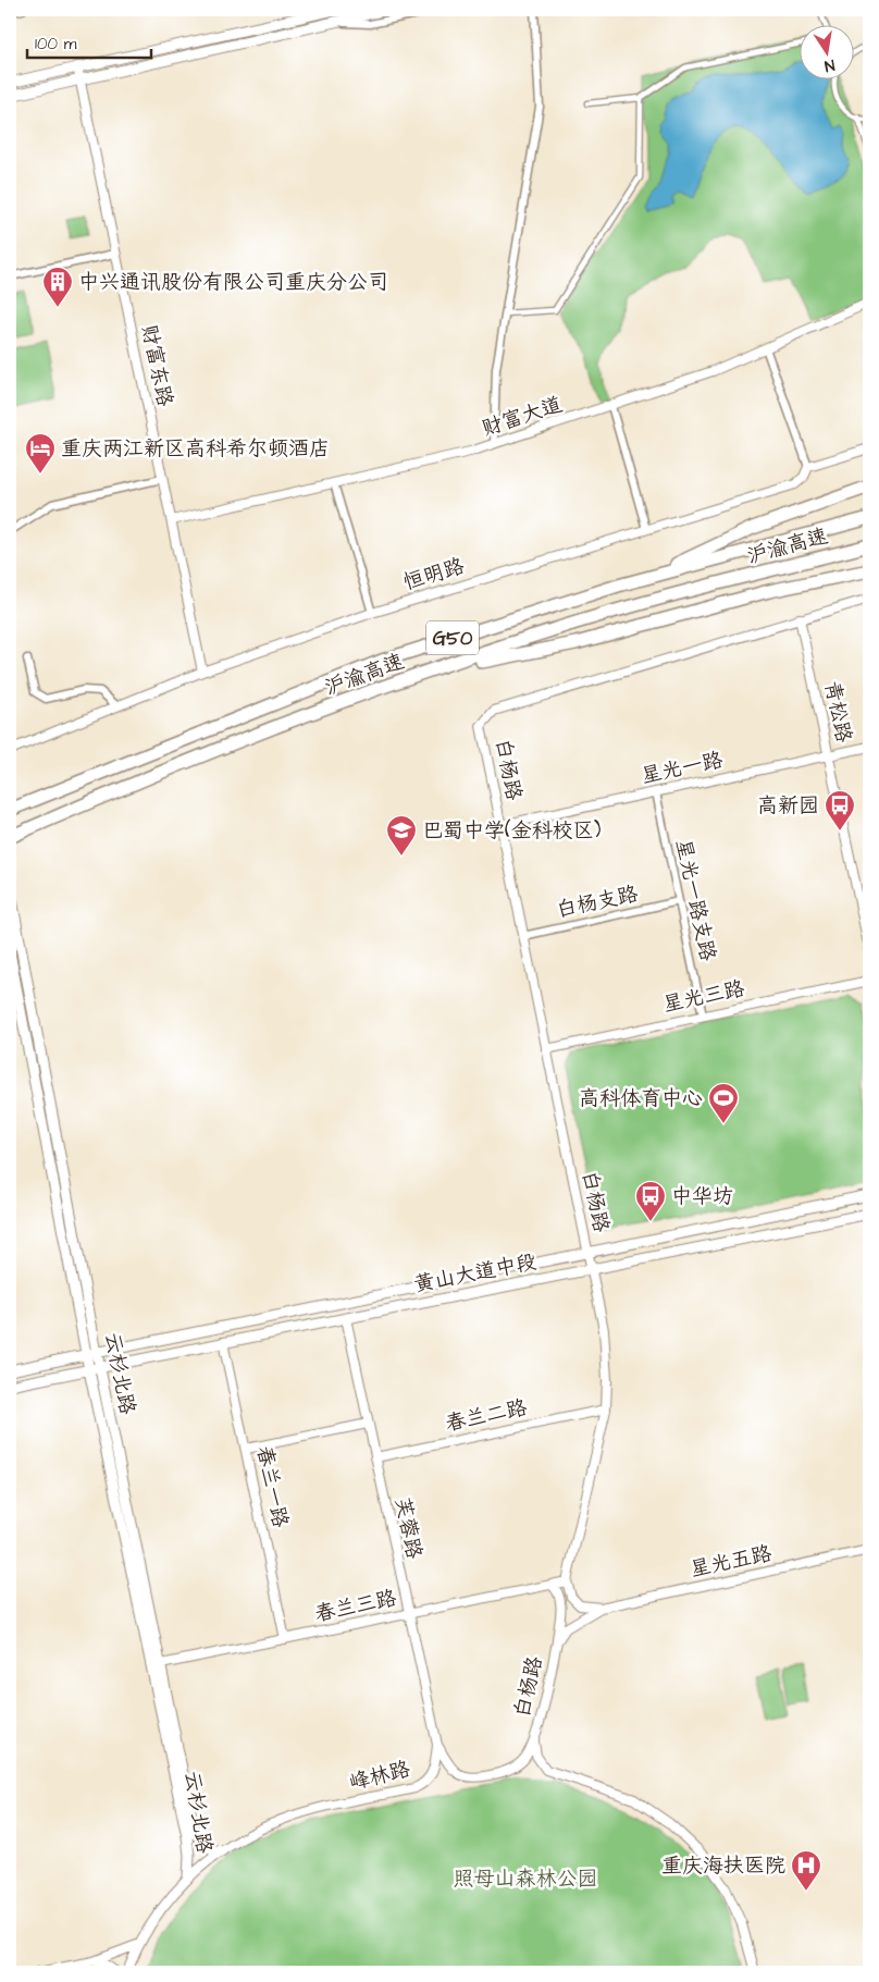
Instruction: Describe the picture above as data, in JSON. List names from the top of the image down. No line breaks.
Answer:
{"streets":{"highway":["沪渝高速","G50"],"main road":["黄山大道中段","云杉北路"],"street":["财富东路","财富大道","恒明路","青松路","星光一路","白杨路","星光一路支路","白杨支路","星光三路","春兰二路","春兰一路","芙蓉路","星光五路","春兰三路","峰林路"]},"crossings":[["财富东路","财富大道"],["财富东路","恒明路"],["青松路","星光一路"],["青松路","白杨路"],["星光一路","白杨路"],["星光一路","星光一路支路"],["白杨路","白杨支路"],["白杨路","星光三路"],["白杨路","黄山大道中段"],["白杨路","春兰二路"],["白杨路","星光五路"],["白杨路","春兰三路"],["星光一路支路","白杨支路"],["星光一路支路","星光三路"],["黄山大道中段","云杉北路"],["黄山大道中段","春兰一路"],["黄山大道中段","芙蓉路"],["云杉北路","春兰三路"],["云杉北路","峰林路"],["春兰二路","芙蓉路"],["春兰一路","春兰三路"],["芙蓉路","春兰三路"],["芙蓉路","峰林路"]],"parks":["照母山森林公园"],"places":{"building":["中兴通讯股份有限公司重庆分公司"],"hotel":["重庆两江新区高科希尔顿酒店"],"bus stop":["高新园","中华坊"],"school or university":["巴蜀中学(金科校区)"],"sports":["高科体育中心"],"hospital":["重庆海扶医院"]},"scale_bar":"100 m","north":"bottom"}
